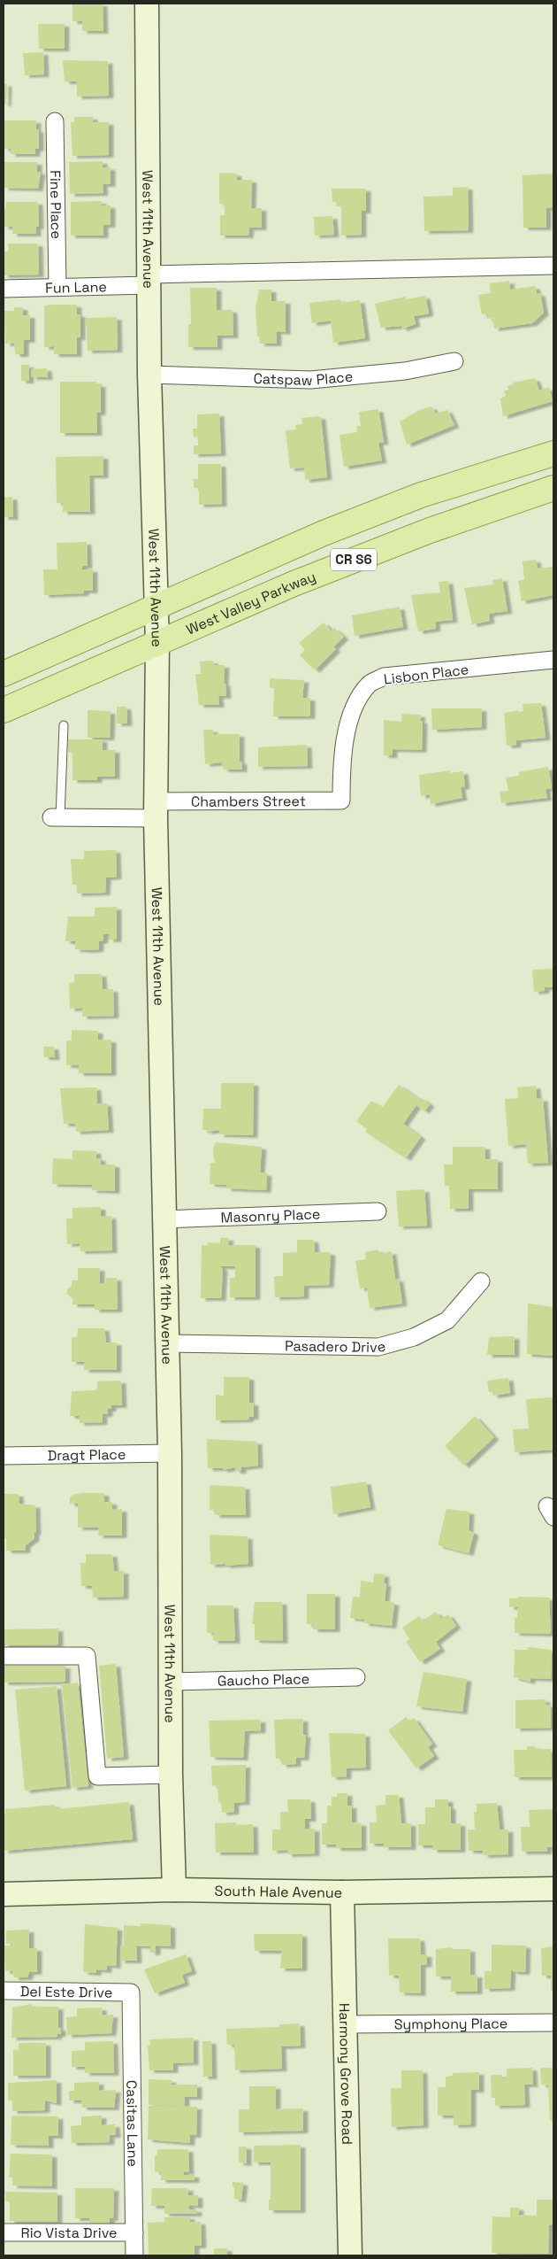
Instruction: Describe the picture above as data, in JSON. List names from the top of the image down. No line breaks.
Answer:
{"streets":{"main road":["CR S6","West Valley Parkway"],"street":["Fine Place","West 11th Avenue","Fun Lane","Catspaw Place","Lisbon Place","Chambers Street","Masonry Place","Pasadero Drive","Dragt Place","Gaucho Place","South Hale Avenue","Del Este Drive","Symphony Place","Harmony Grove Road","Casitas Lane","Rio Vista Drive"]},"crossings":[["Fine Place","Fun Lane"],["West 11th Avenue","Fun Lane"],["West 11th Avenue","Catspaw Place"],["West 11th Avenue","CR S6"],["West 11th Avenue","West Valley Parkway"],["West 11th Avenue","Chambers Street"],["West 11th Avenue","Masonry Place"],["West 11th Avenue","Pasadero Drive"],["West 11th Avenue","Dragt Place"],["West 11th Avenue","Gaucho Place"],["West 11th Avenue","South Hale Avenue"],["Lisbon Place","Chambers Street"],["South Hale Avenue","Harmony Grove Road"],["Del Este Drive","Casitas Lane"],["Symphony Place","Harmony Grove Road"],["Casitas Lane","Rio Vista Drive"]]}
